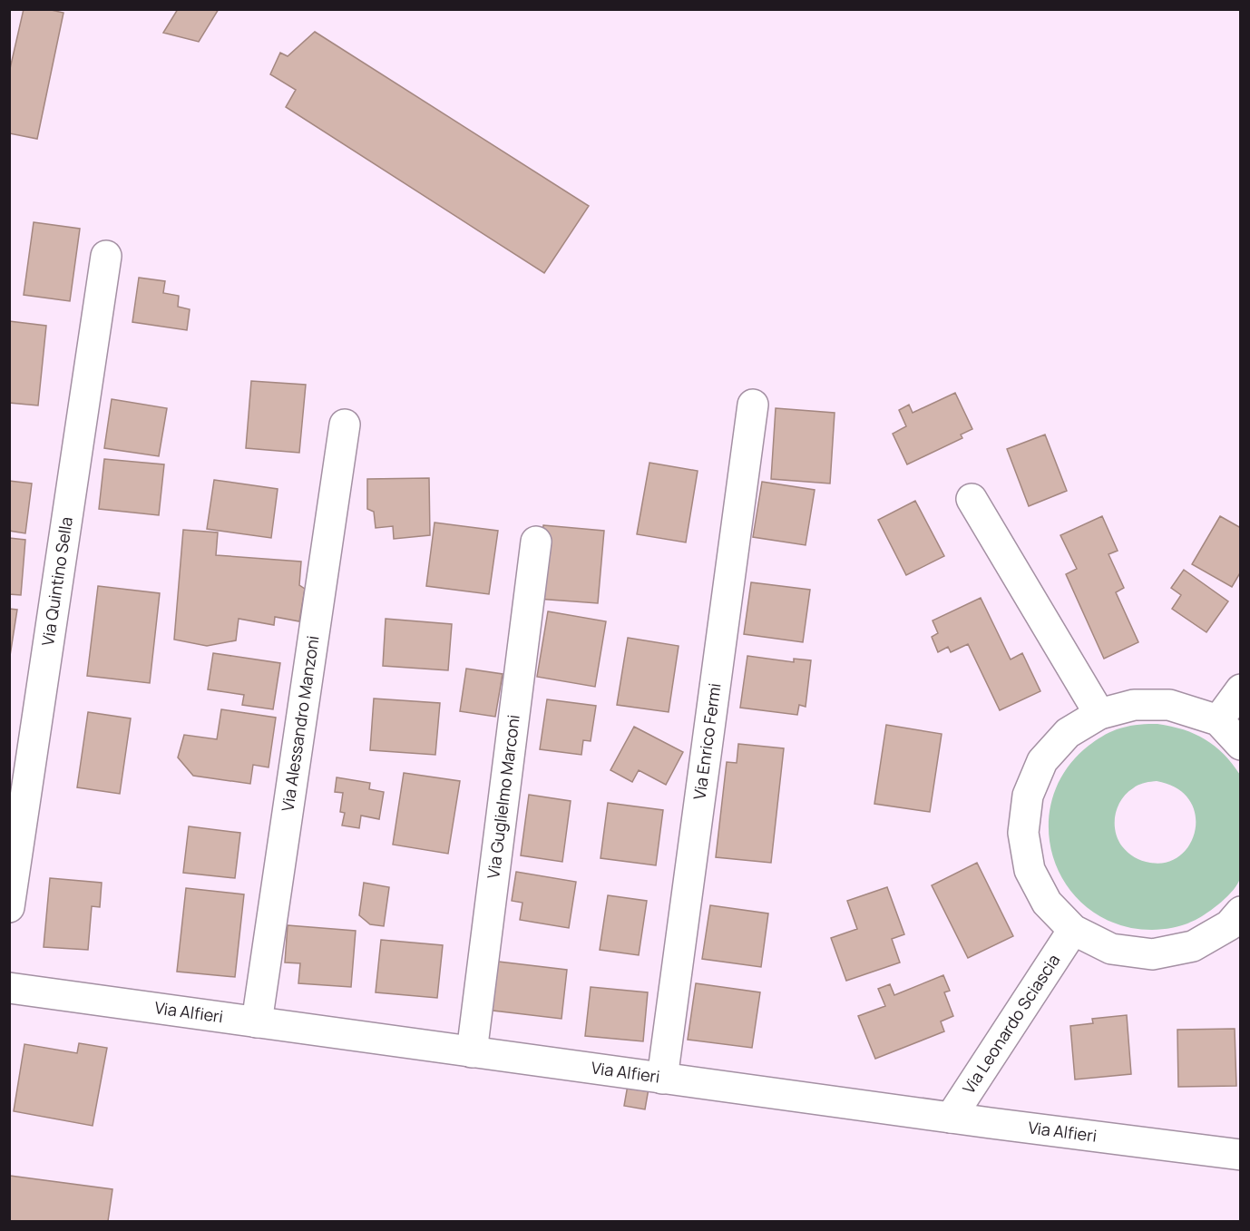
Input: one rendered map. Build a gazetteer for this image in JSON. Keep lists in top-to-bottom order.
{
  "streets": {
    "street": [
      "Via Quintino Sella",
      "Via Alessandro Manzoni",
      "Via Enrico Fermi",
      "Via Guglielmo Marconi",
      "Via Alfieri",
      "Via Leonardo Sciascia"
    ]
  },
  "crossings": [
    ["Via Alessandro Manzoni", "Via Alfieri"],
    ["Via Enrico Fermi", "Via Alfieri"],
    ["Via Guglielmo Marconi", "Via Alfieri"],
    ["Via Alfieri", "Via Leonardo Sciascia"]
  ]
}
